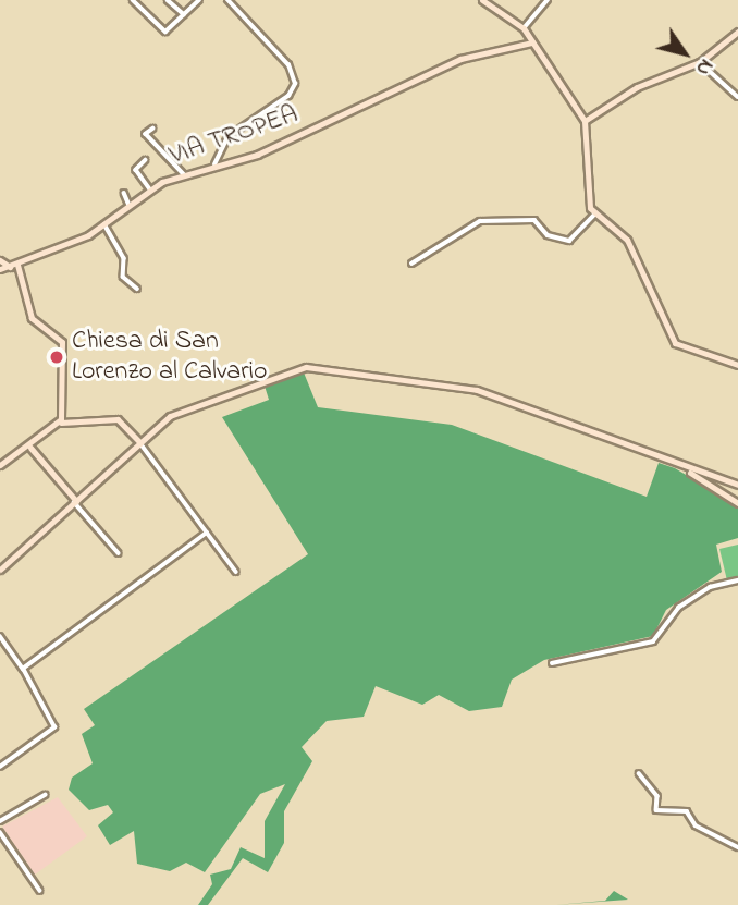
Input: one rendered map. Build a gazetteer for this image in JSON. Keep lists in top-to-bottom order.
{
  "streets": {
    "street": ["VIA TROPEA"]
  },
  "places": ["Chiesa di San Lorenzo al Calvario"],
  "north": "bottom right"
}
